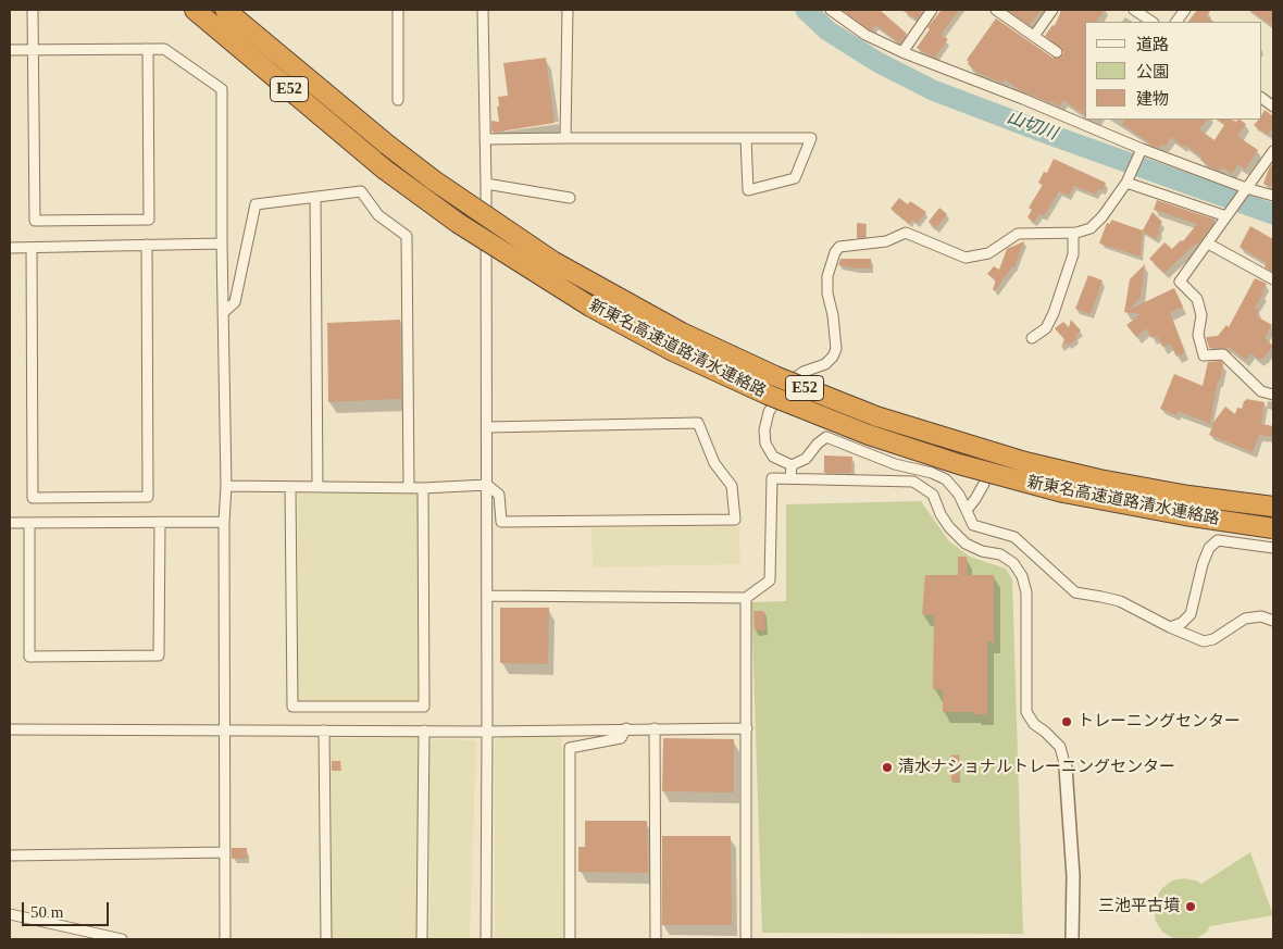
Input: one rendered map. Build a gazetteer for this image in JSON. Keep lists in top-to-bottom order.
{
  "streets": {
    "highway": ["E52", "新東名高速道路清水連絡路"]
  },
  "water": ["山切川"],
  "places": ["トレーニングセンター", "清水ナショナルトレーニングセンター", "三池平古墳"],
  "legend": ["道路", "公園", "建物"],
  "scale_bar": "50 m"
}
